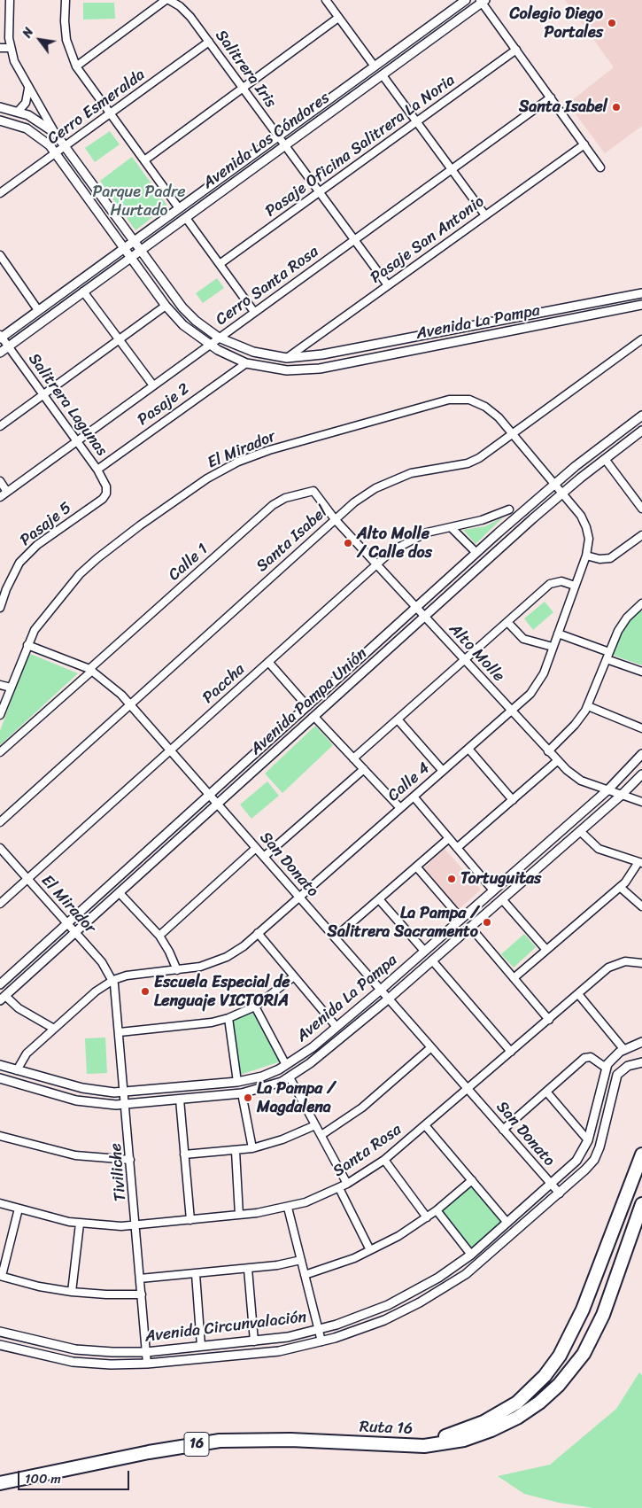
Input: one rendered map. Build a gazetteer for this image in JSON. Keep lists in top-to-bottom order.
{
  "streets": {
    "highway": ["Ruta 16", "16"],
    "street": [
      "Salitrera Iris",
      "Cerro Esmeralda",
      "Avenida Los Cóndores",
      "Pasaje Oficina Salitrera La Noria",
      "Pasaje San Antonio",
      "Cerro Santa Rosa",
      "Avenida La Pampa",
      "Salitrera Lagunas",
      "Pasaje 2",
      "El Mirador",
      "Pasaje 5",
      "Santa Isabel",
      "Calle 1",
      "Alto Molle",
      "Paccha",
      "Avenida Pampa Unión",
      "Calle 4",
      "San Donato",
      "Santa Rosa",
      "Tiviliche",
      "Avenida Circunvalación"
    ]
  },
  "crossings": [
    ["Salitrera Iris", "Cerro Esmeralda"],
    ["Salitrera Iris", "Avenida Los Cóndores"],
    ["Cerro Esmeralda", "Avenida La Pampa"],
    ["Avenida Los Cóndores", "Avenida La Pampa"],
    ["Avenida Los Cóndores", "Salitrera Lagunas"],
    ["Pasaje San Antonio", "Avenida La Pampa"],
    ["Cerro Santa Rosa", "Avenida La Pampa"],
    ["Cerro Santa Rosa", "Salitrera Lagunas"],
    ["Avenida La Pampa", "Pasaje 2"],
    ["Avenida La Pampa", "Alto Molle"],
    ["Avenida La Pampa", "Calle 4"],
    ["Avenida La Pampa", "San Donato"],
    ["Avenida La Pampa", "Tiviliche"],
    ["Salitrera Lagunas", "Pasaje 2"],
    ["Salitrera Lagunas", "Pasaje 5"],
    ["El Mirador", "Santa Isabel"],
    ["El Mirador", "Paccha"],
    ["El Mirador", "Avenida Pampa Unión"],
    ["El Mirador", "Calle 4"],
    ["El Mirador", "San Donato"],
    ["El Mirador", "Tiviliche"],
    ["Santa Isabel", "Alto Molle"],
    ["Santa Isabel", "San Donato"],
    ["Calle 1", "Alto Molle"],
    ["Calle 1", "San Donato"],
    ["Alto Molle", "Paccha"],
    ["Alto Molle", "Avenida Pampa Unión"],
    ["Alto Molle", "Calle 4"],
    ["Paccha", "San Donato"],
    ["Avenida Pampa Unión", "Calle 4"],
    ["Avenida Pampa Unión", "San Donato"],
    ["Calle 4", "San Donato"],
    ["Calle 4", "Tiviliche"],
    ["San Donato", "Santa Rosa"],
    ["San Donato", "Avenida Circunvalación"],
    ["Santa Rosa", "Tiviliche"],
    ["Tiviliche", "Avenida Circunvalación"]
  ],
  "parks": ["Parque Padre Hurtado"],
  "places": [
    "Colegio Diego Portales",
    "Santa Isabel",
    "Alto Molle / Calle dos",
    "Tortuguitas",
    "La Pampa / Salitrera Sacramento",
    "Escuela Especial de Lenguaje VICTORIA",
    "La Pampa / Magdalena"
  ],
  "scale_bar": "100 m",
  "north": "top left"
}
